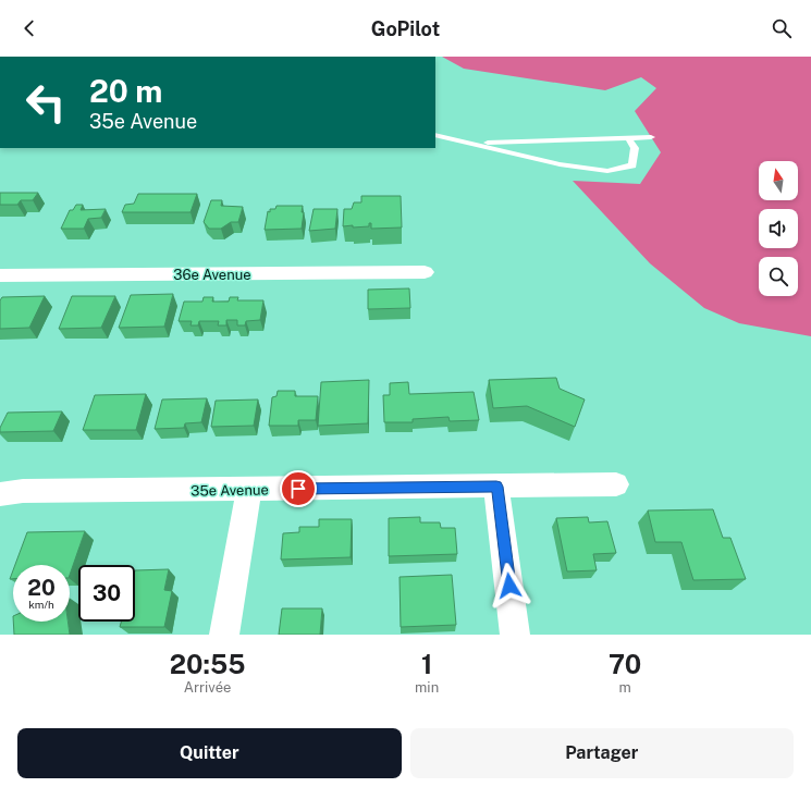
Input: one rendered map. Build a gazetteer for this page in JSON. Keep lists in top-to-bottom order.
{
  "streets": {
    "street": ["36e Avenue", "35e Avenue"]
  },
  "north": "top",
  "page": {
    "header": "GoPilot",
    "turn": ["20 m", "35e Avenue"],
    "speed": "20 km/h",
    "limit": "30",
    "eta": [
      "20:55",
      "Arrivée",
      "1",
      "min",
      "70",
      "m"
    ],
    "buttons": ["Quitter", "Partager"]
  }
}
